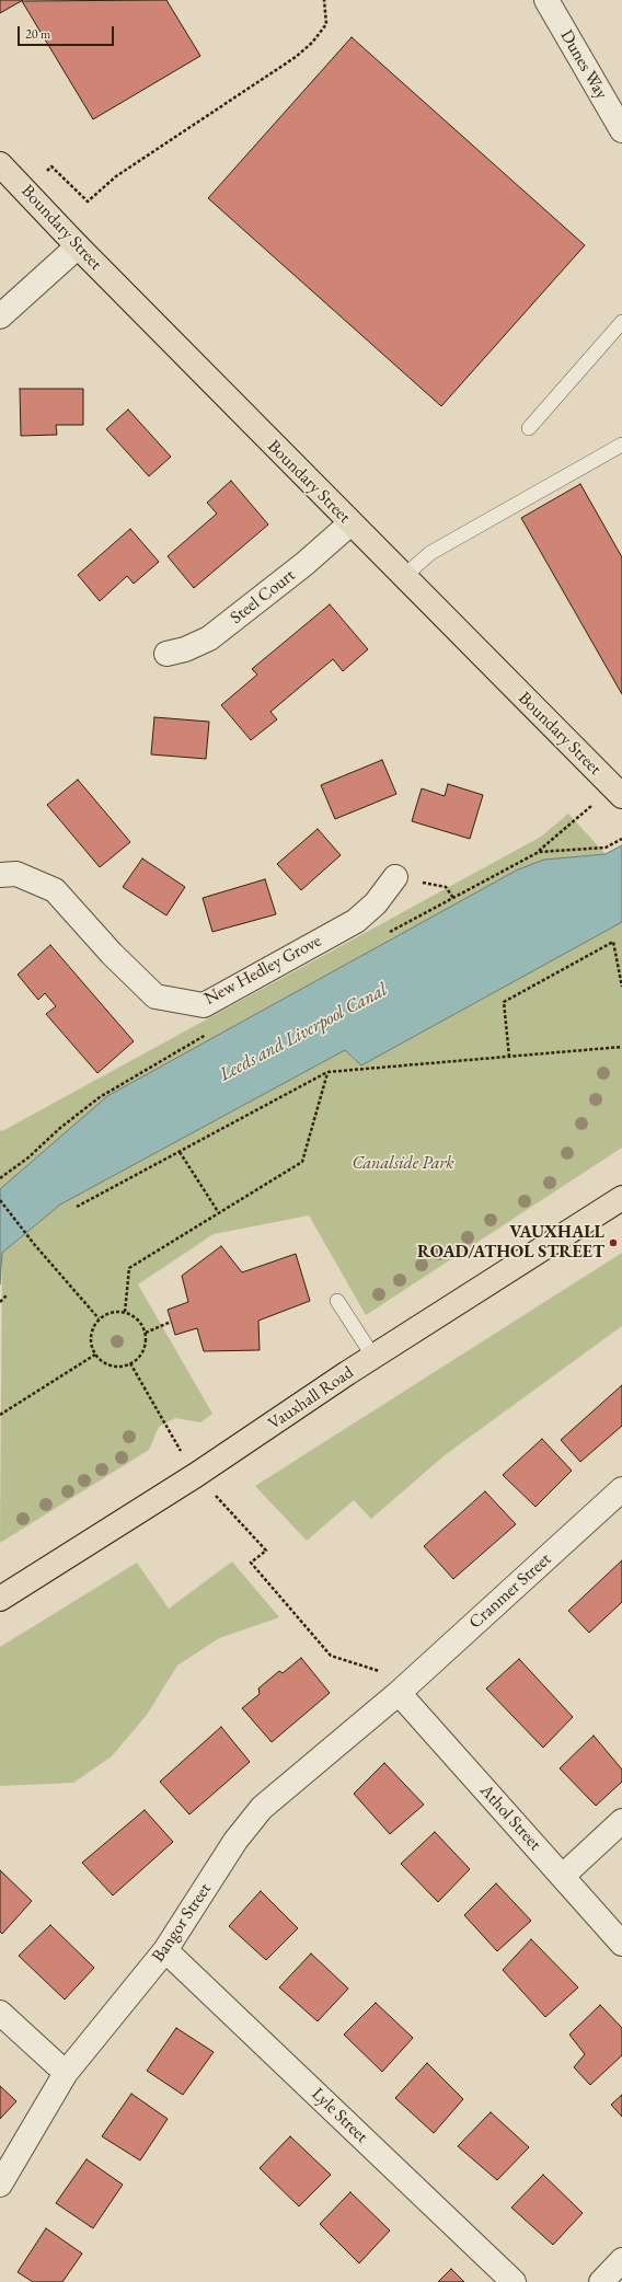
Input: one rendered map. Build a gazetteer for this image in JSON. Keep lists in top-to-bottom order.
{
  "streets": {
    "main road": ["Boundary Street", "Vauxhall Road"],
    "street": [
      "Dunes Way",
      "Steel Court",
      "New Hedley Grove",
      "Cranmer Street",
      "Athol Street",
      "Bangor Street",
      "Lyle Street"
    ]
  },
  "crossings": [
    ["Boundary Street", "Steel Court"],
    ["Cranmer Street", "Athol Street"],
    ["Cranmer Street", "Bangor Street"],
    ["Athol Street", "Bangor Street"],
    ["Bangor Street", "Lyle Street"]
  ],
  "water": ["Leeds and Liverpool Canal"],
  "parks": ["Canalside Park"],
  "places": ["VAUXHALL ROAD/ATHOL STREET"],
  "scale_bar": "20 m"
}
